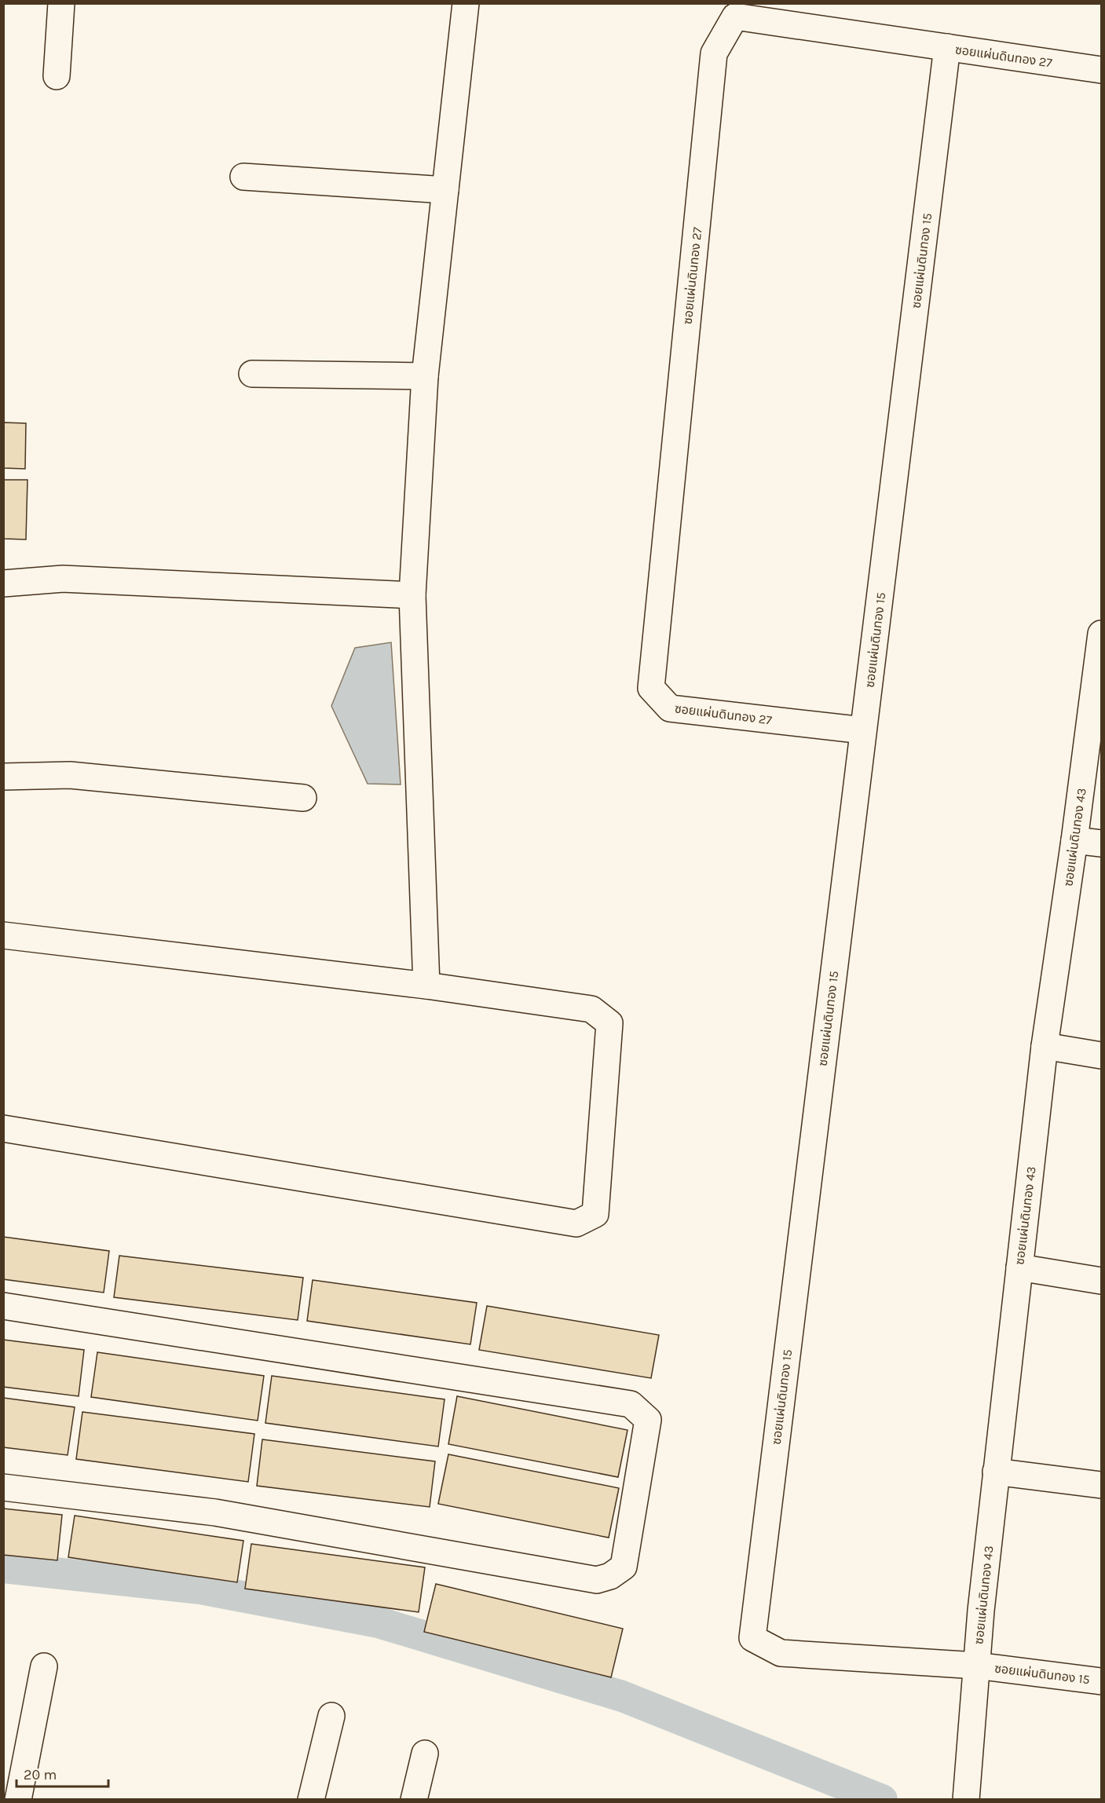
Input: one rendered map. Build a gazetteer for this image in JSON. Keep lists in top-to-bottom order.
{
  "streets": {
    "street": ["ซอยแผ่นดินทอง 27", "ซอยแผ่นดินทอง 15", "ซอยแผ่นดินทอง 43"]
  },
  "crossings": [
    ["ซอยแผ่นดินทอง 27", "ซอยแผ่นดินทอง 15"],
    ["ซอยแผ่นดินทอง 15", "ซอยแผ่นดินทอง 43"]
  ],
  "scale_bar": "20 m"
}
